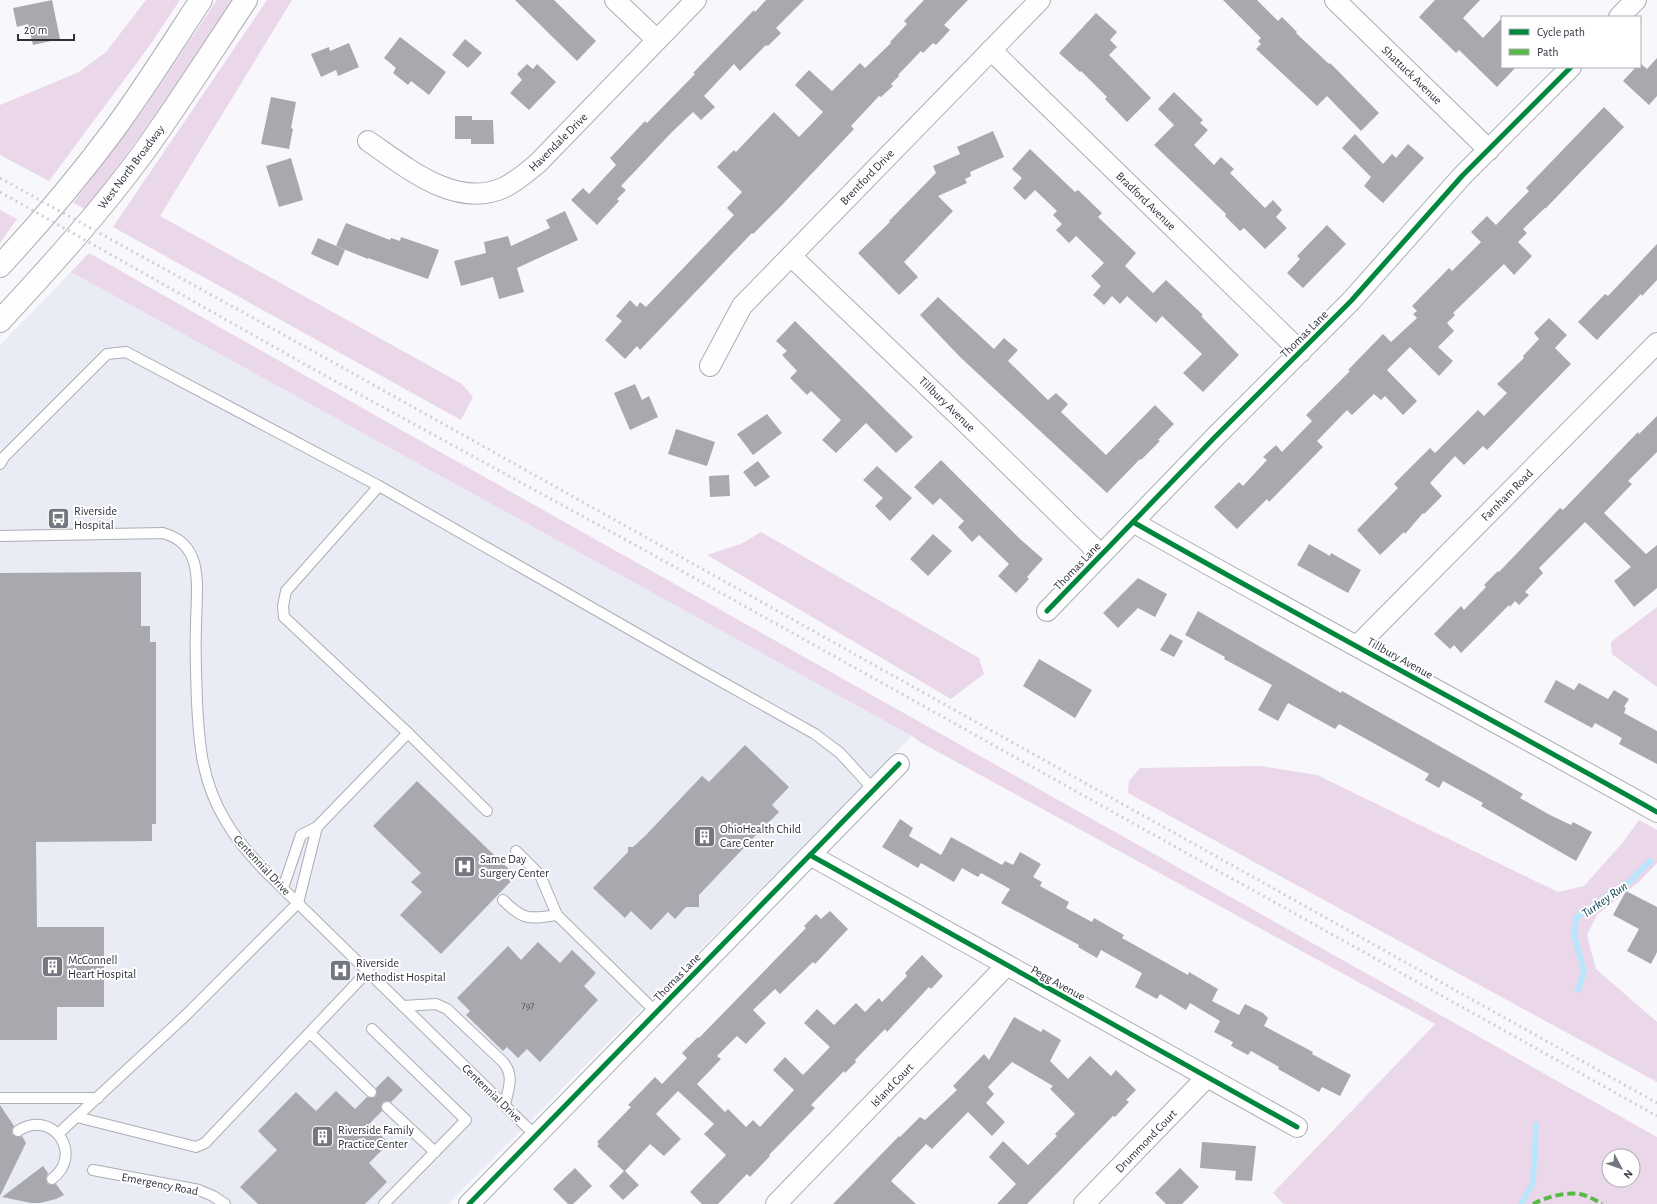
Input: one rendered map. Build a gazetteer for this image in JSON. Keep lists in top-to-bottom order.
{
  "streets": {
    "main road": ["West North Broadway"],
    "street": [
      "Shattuck Avenue",
      "Havendale Drive",
      "Brentford Drive",
      "Bradford Avenue",
      "Thomas Lane",
      "Tillbury Avenue",
      "Farnham Road",
      "Pegg Avenue",
      "Island Court",
      "Drummond Court"
    ],
    "lane": ["Centennial Drive", "Emergency Road"]
  },
  "crossings": [
    ["Shattuck Avenue", "Thomas Lane"],
    ["Brentford Drive", "Bradford Avenue"],
    ["Brentford Drive", "Tillbury Avenue"],
    ["Bradford Avenue", "Thomas Lane"],
    ["Thomas Lane", "Tillbury Avenue"],
    ["Thomas Lane", "Centennial Drive"],
    ["Thomas Lane", "Pegg Avenue"],
    ["Tillbury Avenue", "Farnham Road"],
    ["Pegg Avenue", "Island Court"],
    ["Pegg Avenue", "Drummond Court"]
  ],
  "water": ["Turkey Run"],
  "places": {
    "bus stop": ["Riverside Hospital"],
    "building": ["OhioHealth Child Care Center", "McConnell Heart Hospital", "Riverside Family Practice Center"],
    "hospital": ["Same Day Surgery Center", "Riverside Methodist Hospital"]
  },
  "house_numbers": ["797"],
  "legend": ["Cycle path", "Path"],
  "scale_bar": "20 m",
  "north": "bottom right"
}
